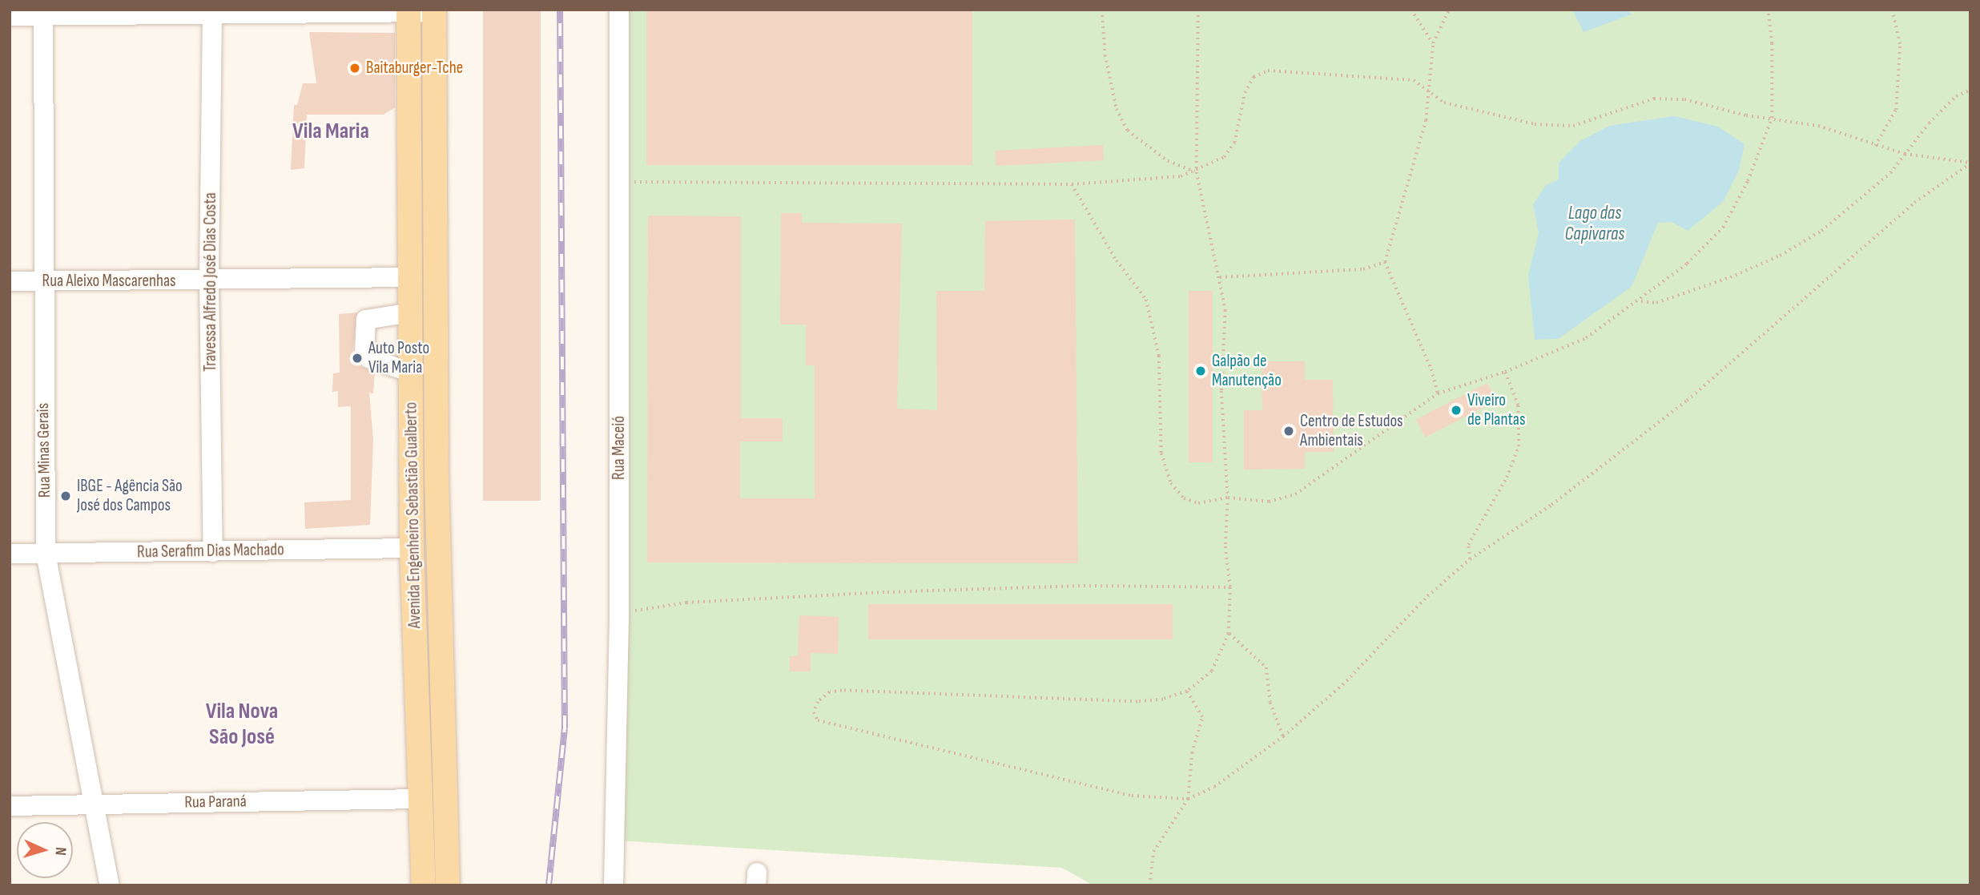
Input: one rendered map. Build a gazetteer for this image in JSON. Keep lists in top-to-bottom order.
{
  "streets": {
    "main road": ["Avenida Engenheiro Sebastião Gualberto"],
    "street": [
      "Rua Aleixo Mascarenhas",
      "Travessa Alfredo José Dias Costa",
      "Rua Maceió",
      "Rua Minas Gerais",
      "Rua Serafim Dias Machado",
      "Rua Paraná"
    ]
  },
  "crossings": [
    ["Rua Aleixo Mascarenhas", "Travessa Alfredo José Dias Costa"],
    ["Rua Aleixo Mascarenhas", "Rua Minas Gerais"],
    ["Rua Aleixo Mascarenhas", "Avenida Engenheiro Sebastião Gualberto"],
    ["Travessa Alfredo José Dias Costa", "Rua Serafim Dias Machado"],
    ["Rua Minas Gerais", "Rua Serafim Dias Machado"],
    ["Rua Minas Gerais", "Rua Paraná"],
    ["Avenida Engenheiro Sebastião Gualberto", "Rua Serafim Dias Machado"],
    ["Avenida Engenheiro Sebastião Gualberto", "Rua Paraná"]
  ],
  "districts": ["Vila Maria", "Vila Nova São José"],
  "water": ["Lago das Capivaras"],
  "places": [
    "Baitaburger-Tche",
    "Auto Posto Vila Maria",
    "Galpão de Manutenção",
    "Viveiro de Plantas",
    "Centro de Estudos Ambientais",
    "IBGE - Agência São José dos Campos"
  ],
  "north": "right"
}
